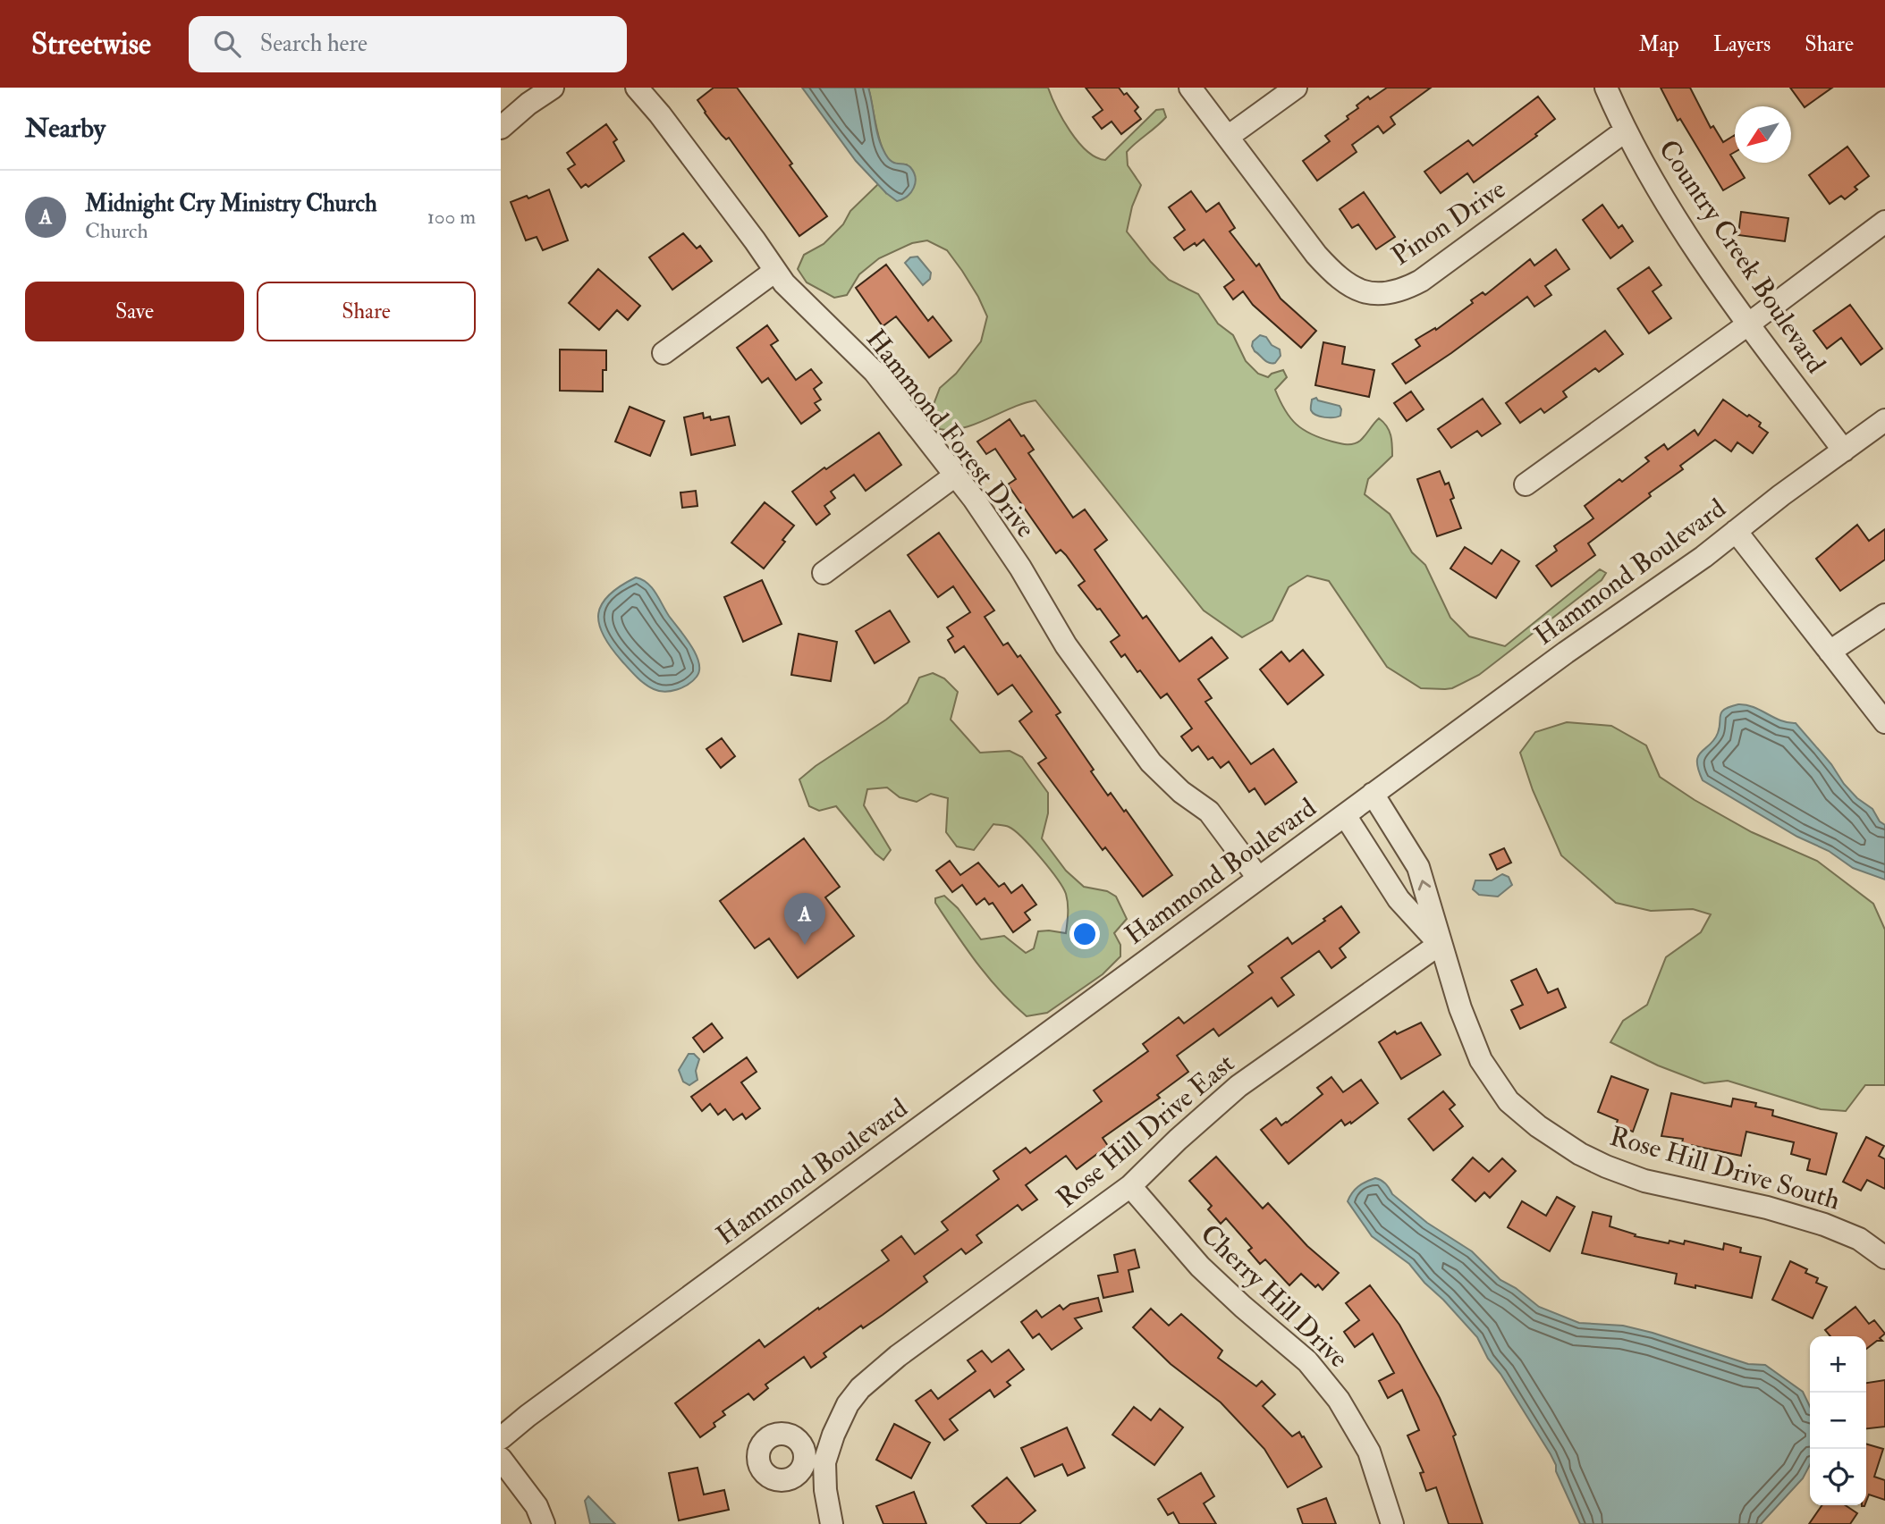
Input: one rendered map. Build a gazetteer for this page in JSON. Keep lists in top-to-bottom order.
{
  "streets": {
    "street": [
      "Pinon Drive",
      "Country Creek Boulevard",
      "Hammond Forest Drive",
      "Hammond Boulevard",
      "Rose Hill Drive East",
      "Rose Hill Drive South",
      "Cherry Hill Drive"
    ]
  },
  "crossings": [
    ["Pinon Drive", "Country Creek Boulevard"],
    ["Country Creek Boulevard", "Hammond Boulevard"],
    ["Hammond Forest Drive", "Hammond Boulevard"],
    ["Hammond Boulevard", "Rose Hill Drive South"],
    ["Rose Hill Drive East", "Rose Hill Drive South"],
    ["Rose Hill Drive East", "Cherry Hill Drive"]
  ],
  "north": "bottom left",
  "page": {
    "header": "Streetwise",
    "search": "Search here",
    "nav": ["Map", "Layers", "Share"],
    "heading": "Nearby",
    "list": [
      {
        "mark": "A",
        "name": "Midnight Cry Ministry Church",
        "note": "Church",
        "value": "100 m"
      }
    ],
    "buttons": ["Save", "Share"],
    "pins": "A",
    "map_buttons": ["+", "−"]
  }
}
